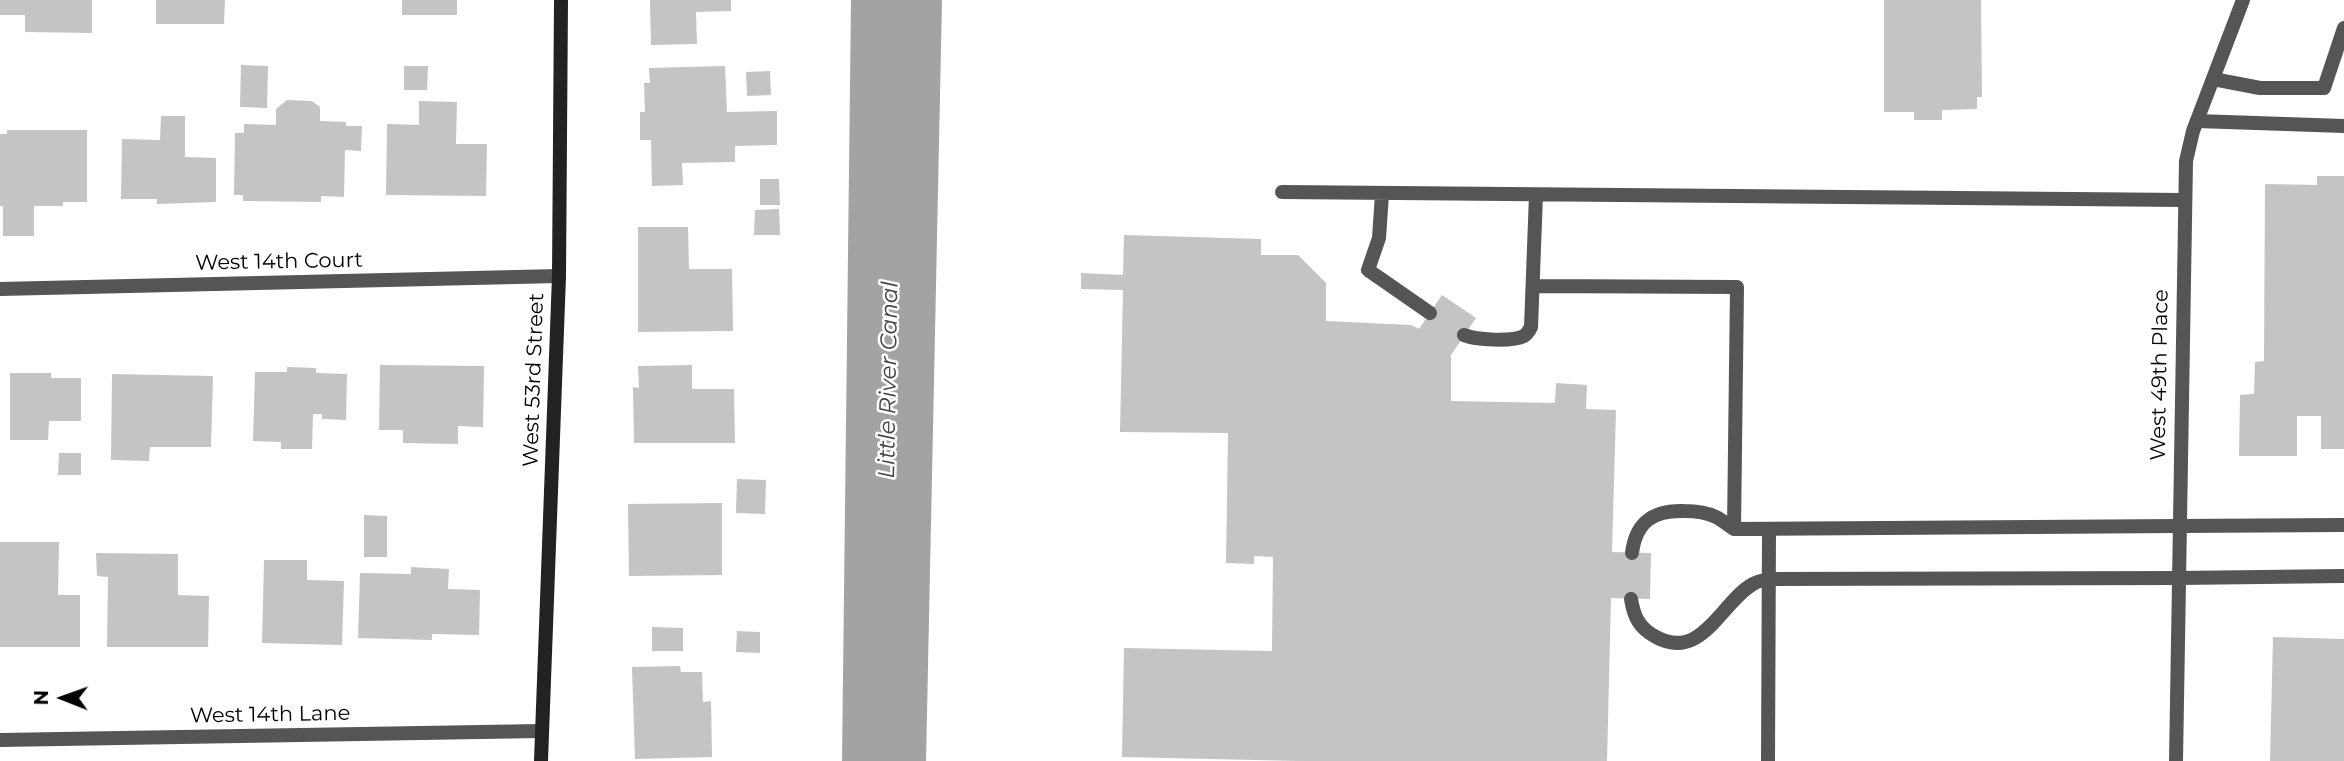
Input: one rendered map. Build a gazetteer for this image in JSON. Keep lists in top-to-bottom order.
{
  "streets": {
    "street": [
      "West 14th Court",
      "West 49th Place",
      "West 53rd Street",
      "West 14th Lane"
    ]
  },
  "crossings": [
    ["West 14th Court", "West 53rd Street"],
    ["West 53rd Street", "West 14th Lane"]
  ],
  "water": ["Little River Canal"],
  "north": "left"
}
